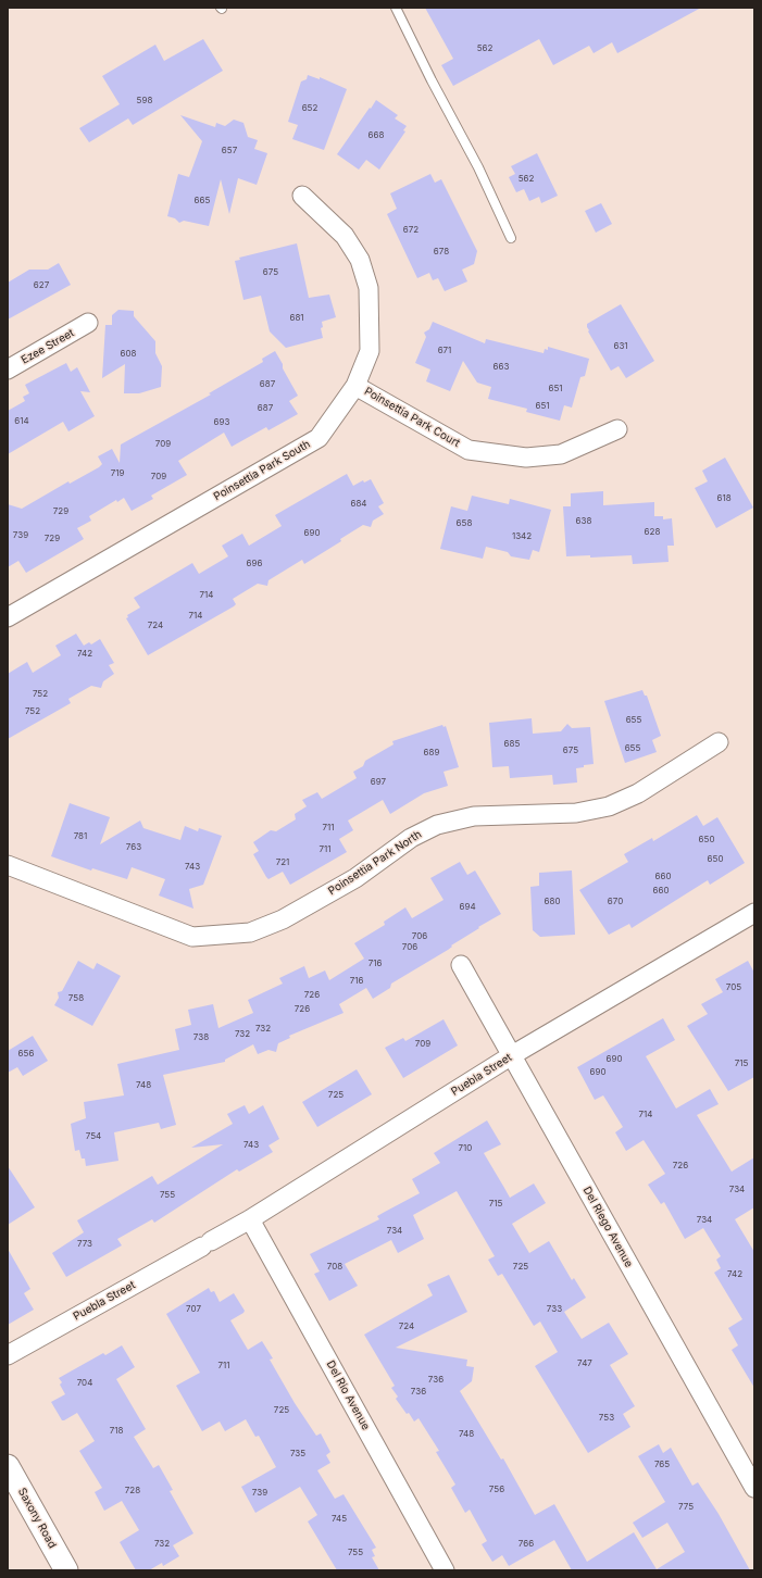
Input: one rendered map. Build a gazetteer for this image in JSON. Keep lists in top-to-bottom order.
{
  "streets": {
    "street": [
      "Ezee Street",
      "Poinsettia Park Court",
      "Poinsettia Park South",
      "Poinsettia Park North",
      "Puebla Street",
      "Del Riego Avenue",
      "Del Rio Avenue",
      "Saxony Road"
    ]
  },
  "crossings": [
    ["Poinsettia Park Court", "Poinsettia Park South"],
    ["Puebla Street", "Del Riego Avenue"],
    ["Puebla Street", "Del Rio Avenue"]
  ],
  "house_numbers": [
    "562",
    "598",
    "652",
    "668",
    "657",
    "562",
    "665",
    "672",
    "678",
    "675",
    "627",
    "681",
    "631",
    "671",
    "608",
    "663",
    "687",
    "651",
    "651",
    "687",
    "614",
    "693",
    "709",
    "719",
    "709",
    "618",
    "684",
    "729",
    "638",
    "658",
    "628",
    "690",
    "739",
    "1342",
    "729",
    "696",
    "714",
    "714",
    "724",
    "742",
    "752",
    "752",
    "655",
    "685",
    "655",
    "675",
    "689",
    "697",
    "711",
    "781",
    "650",
    "763",
    "711",
    "650",
    "721",
    "743",
    "660",
    "660",
    "680",
    "670",
    "694",
    "706",
    "706",
    "716",
    "716",
    "705",
    "726",
    "758",
    "726",
    "732",
    "732",
    "738",
    "709",
    "656",
    "690",
    "715",
    "690",
    "748",
    "725",
    "714",
    "754",
    "743",
    "710",
    "726",
    "734",
    "755",
    "715",
    "734",
    "734",
    "773",
    "708",
    "725",
    "742",
    "707",
    "733",
    "724",
    "747",
    "711",
    "736",
    "704",
    "736",
    "725",
    "753",
    "718",
    "748",
    "735",
    "765",
    "756",
    "728",
    "739",
    "775",
    "745",
    "732",
    "766",
    "755"
  ]
}
